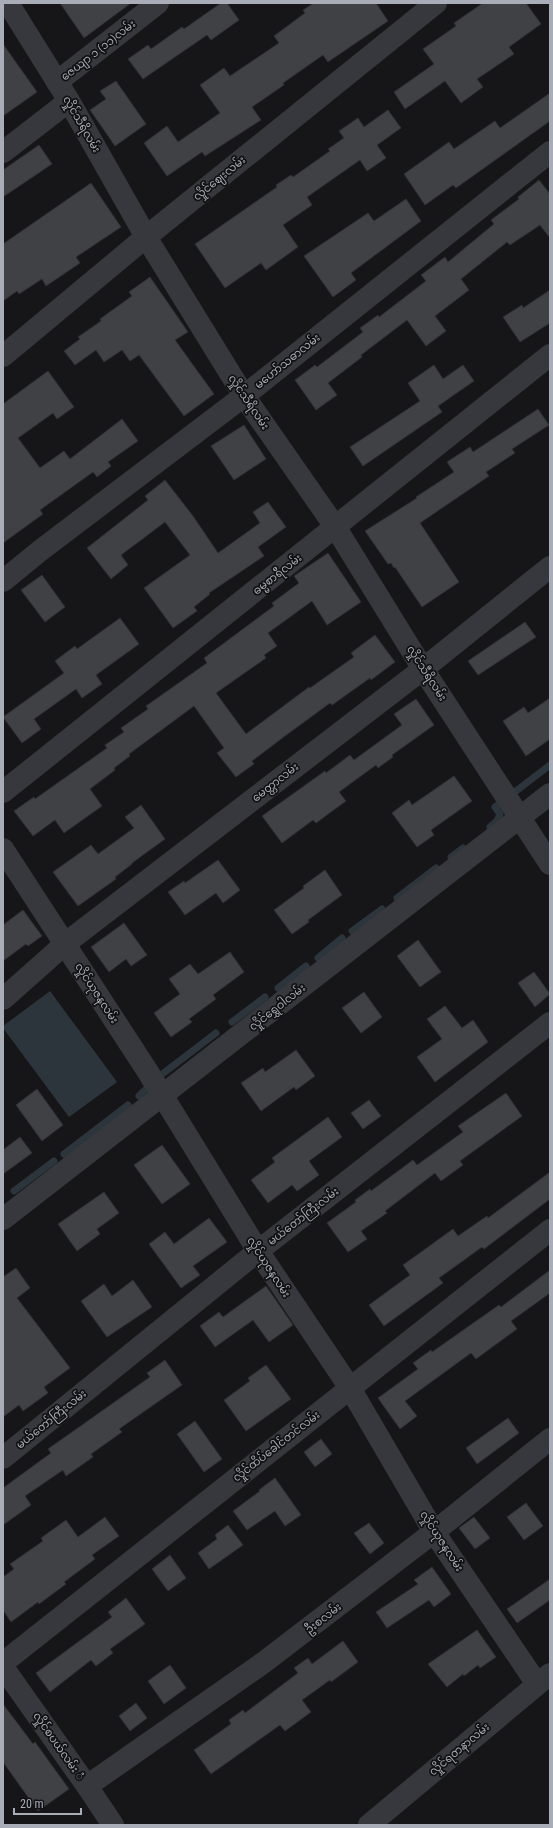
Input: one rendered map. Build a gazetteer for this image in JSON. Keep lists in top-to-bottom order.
{
  "streets": {
    "street": [
      "ဇေယျာ ၁ (၁၁)လမ်း",
      "လှိုင်သီရိလမ်း",
      "လှိုင်ဈေးလမ်း",
      "မဟော်သဓာလမ်း",
      "ဓမ္မစာရီလမ်း",
      "မေတ္တာလမ်း",
      "လှိုင်ယုဇနလမ်း",
      "လှိုင်ရွှေဝါလမ်း",
      "မယ်တော်ကြီးလမ်း",
      "လှိုင်ထိပ်ခေါင်တင်လမ်း",
      "ဦးစလမ်း",
      "လှိုင်စပယ်လမ်း ံ",
      "လှိုင်ရတနာလမ်း"
    ]
  },
  "crossings": [
    ["ဇေယျာ ၁ (၁၁)လမ်း", "လှိုင်သီရိလမ်း"],
    ["လှိုင်သီရိလမ်း", "လှိုင်ဈေးလမ်း"],
    ["လှိုင်သီရိလမ်း", "မဟော်သဓာလမ်း"],
    ["လှိုင်သီရိလမ်း", "ဓမ္မစာရီလမ်း"],
    ["လှိုင်သီရိလမ်း", "မေတ္တာလမ်း"],
    ["လှိုင်သီရိလမ်း", "လှိုင်ရွှေဝါလမ်း"],
    ["မေတ္တာလမ်း", "လှိုင်ယုဇနလမ်း"],
    ["လှိုင်ယုဇနလမ်း", "လှိုင်ရွှေဝါလမ်း"],
    ["လှိုင်ယုဇနလမ်း", "မယ်တော်ကြီးလမ်း"],
    ["လှိုင်ယုဇနလမ်း", "လှိုင်ထိပ်ခေါင်တင်လမ်း"],
    ["လှိုင်ယုဇနလမ်း", "ဦးစလမ်း"],
    ["လှိုင်ယုဇနလမ်း", "လှိုင်ရတနာလမ်း"],
    ["ဦးစလမ်း", "လှိုင်စပယ်လမ်း ံ"]
  ],
  "scale_bar": "20 m"
}
